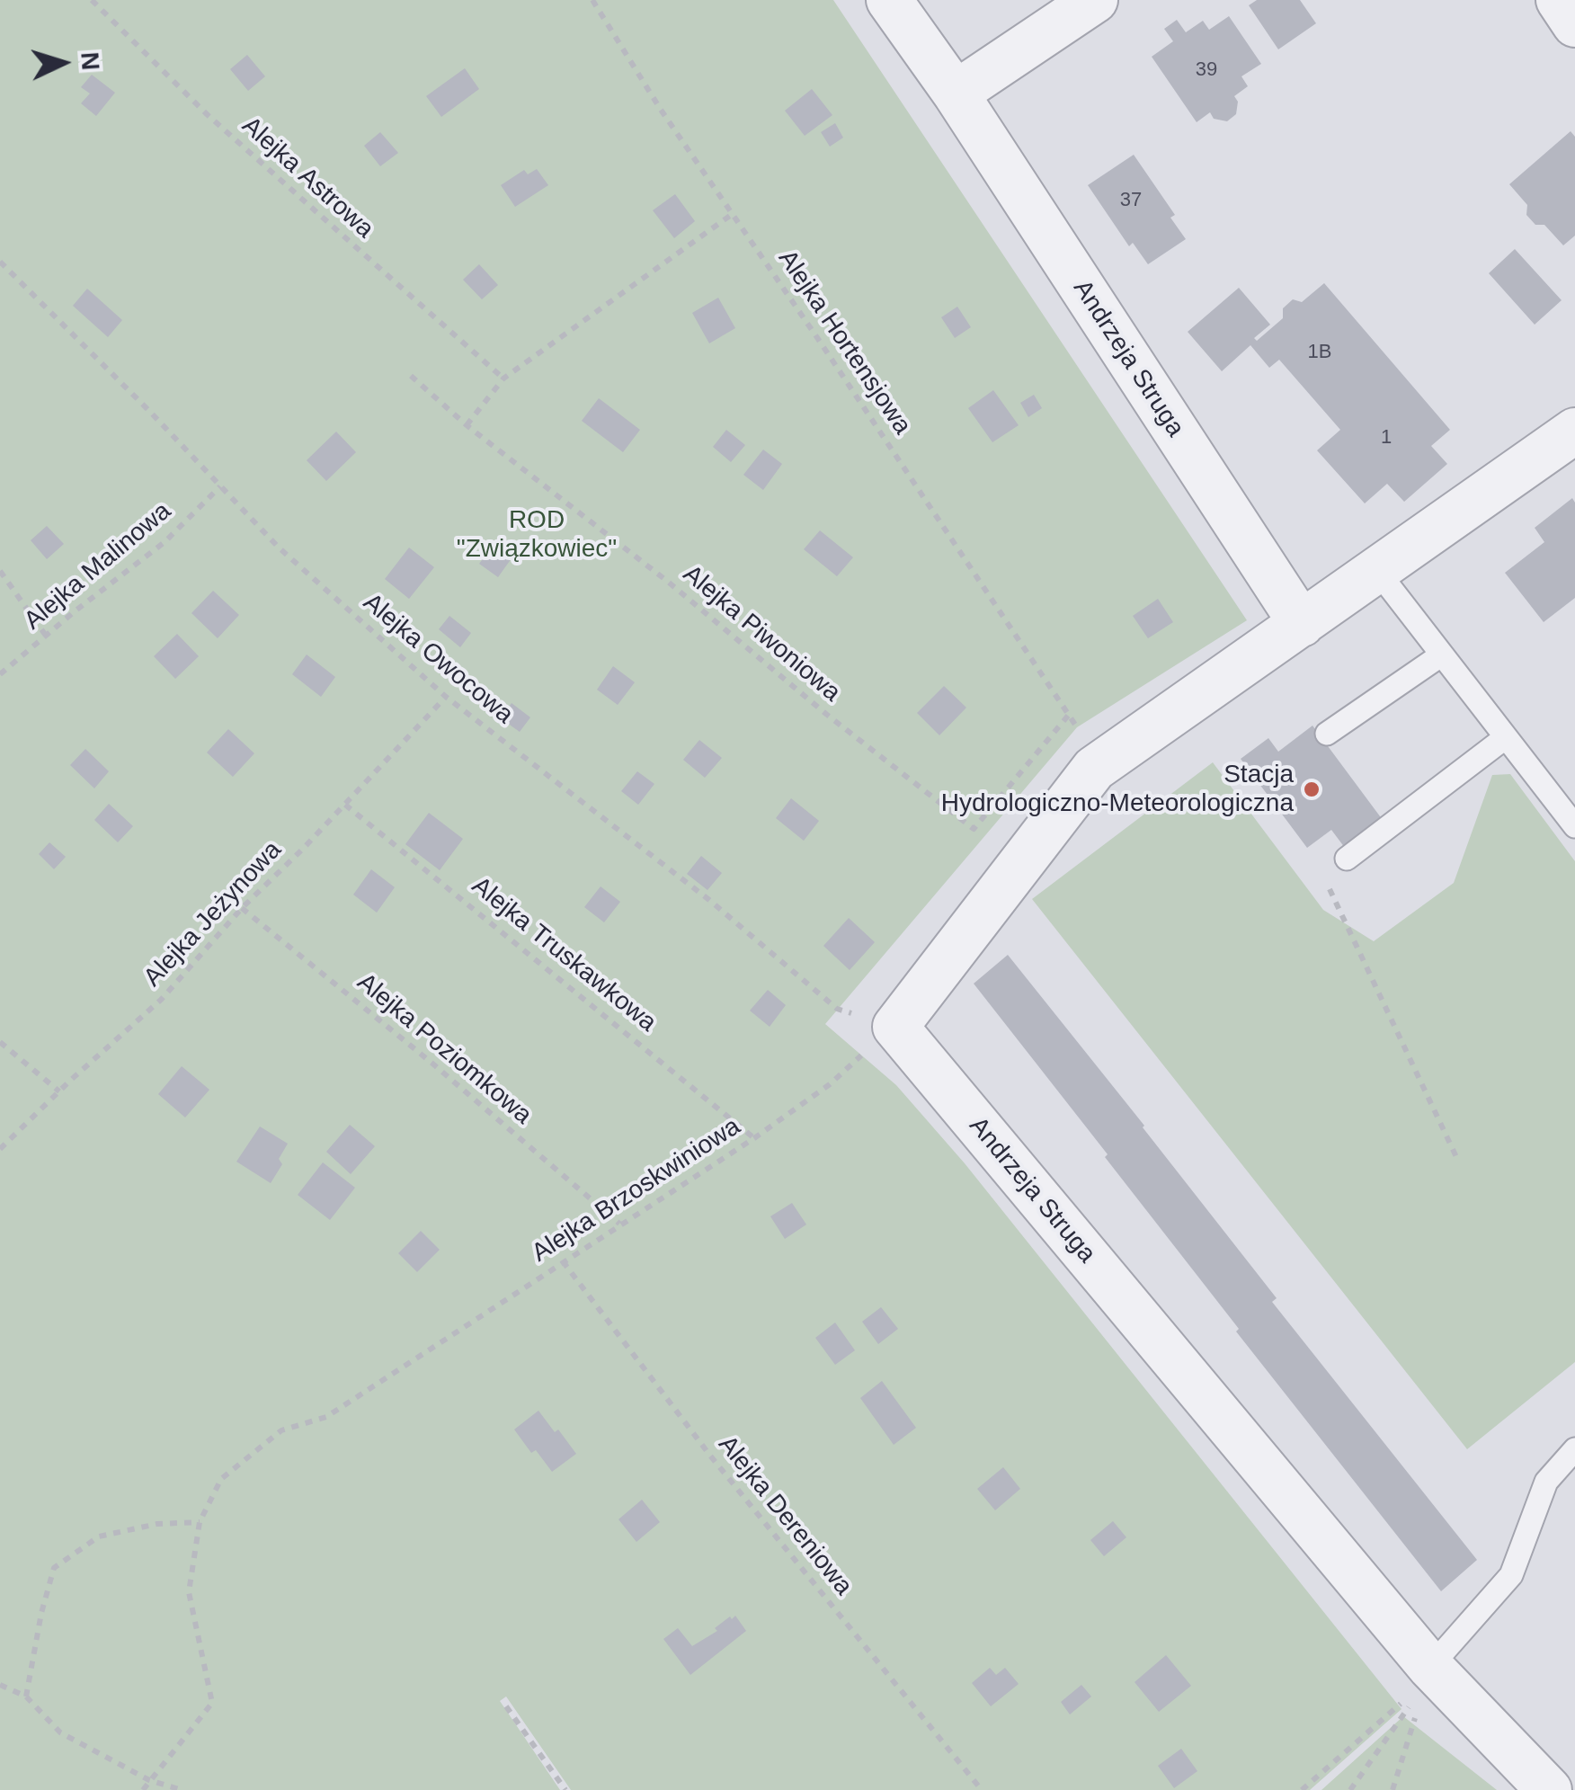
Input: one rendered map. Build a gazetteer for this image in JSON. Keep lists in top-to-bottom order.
{
  "streets": {
    "street": ["Andrzeja Struga"],
    "path": [
      "Alejka Astrowa",
      "Alejka Hortensjowa",
      "Alejka Malinowa",
      "Alejka Piwoniowa",
      "Alejka Owocowa",
      "Alejka Jeżynowa",
      "Alejka Truskawkowa",
      "Alejka Poziomkowa",
      "Alejka Brzoskwiniowa",
      "Alejka Dereniowa"
    ]
  },
  "crossings": [
    ["Andrzeja Struga", "Alejka Owocowa"],
    ["Andrzeja Struga", "Alejka Brzoskwiniowa"],
    ["Alejka Malinowa", "Alejka Owocowa"],
    ["Alejka Owocowa", "Alejka Jeżynowa"],
    ["Alejka Owocowa", "Alejka Brzoskwiniowa"],
    ["Alejka Jeżynowa", "Alejka Truskawkowa"],
    ["Alejka Jeżynowa", "Alejka Poziomkowa"],
    ["Alejka Truskawkowa", "Alejka Brzoskwiniowa"],
    ["Alejka Poziomkowa", "Alejka Brzoskwiniowa"],
    ["Alejka Brzoskwiniowa", "Alejka Dereniowa"]
  ],
  "parks": ["ROD \"Związkowiec\""],
  "places": ["Stacja Hydrologiczno-Meteorologiczna"],
  "house_numbers": [
    "39",
    "37",
    "1B",
    "1"
  ],
  "north": "right"
}
